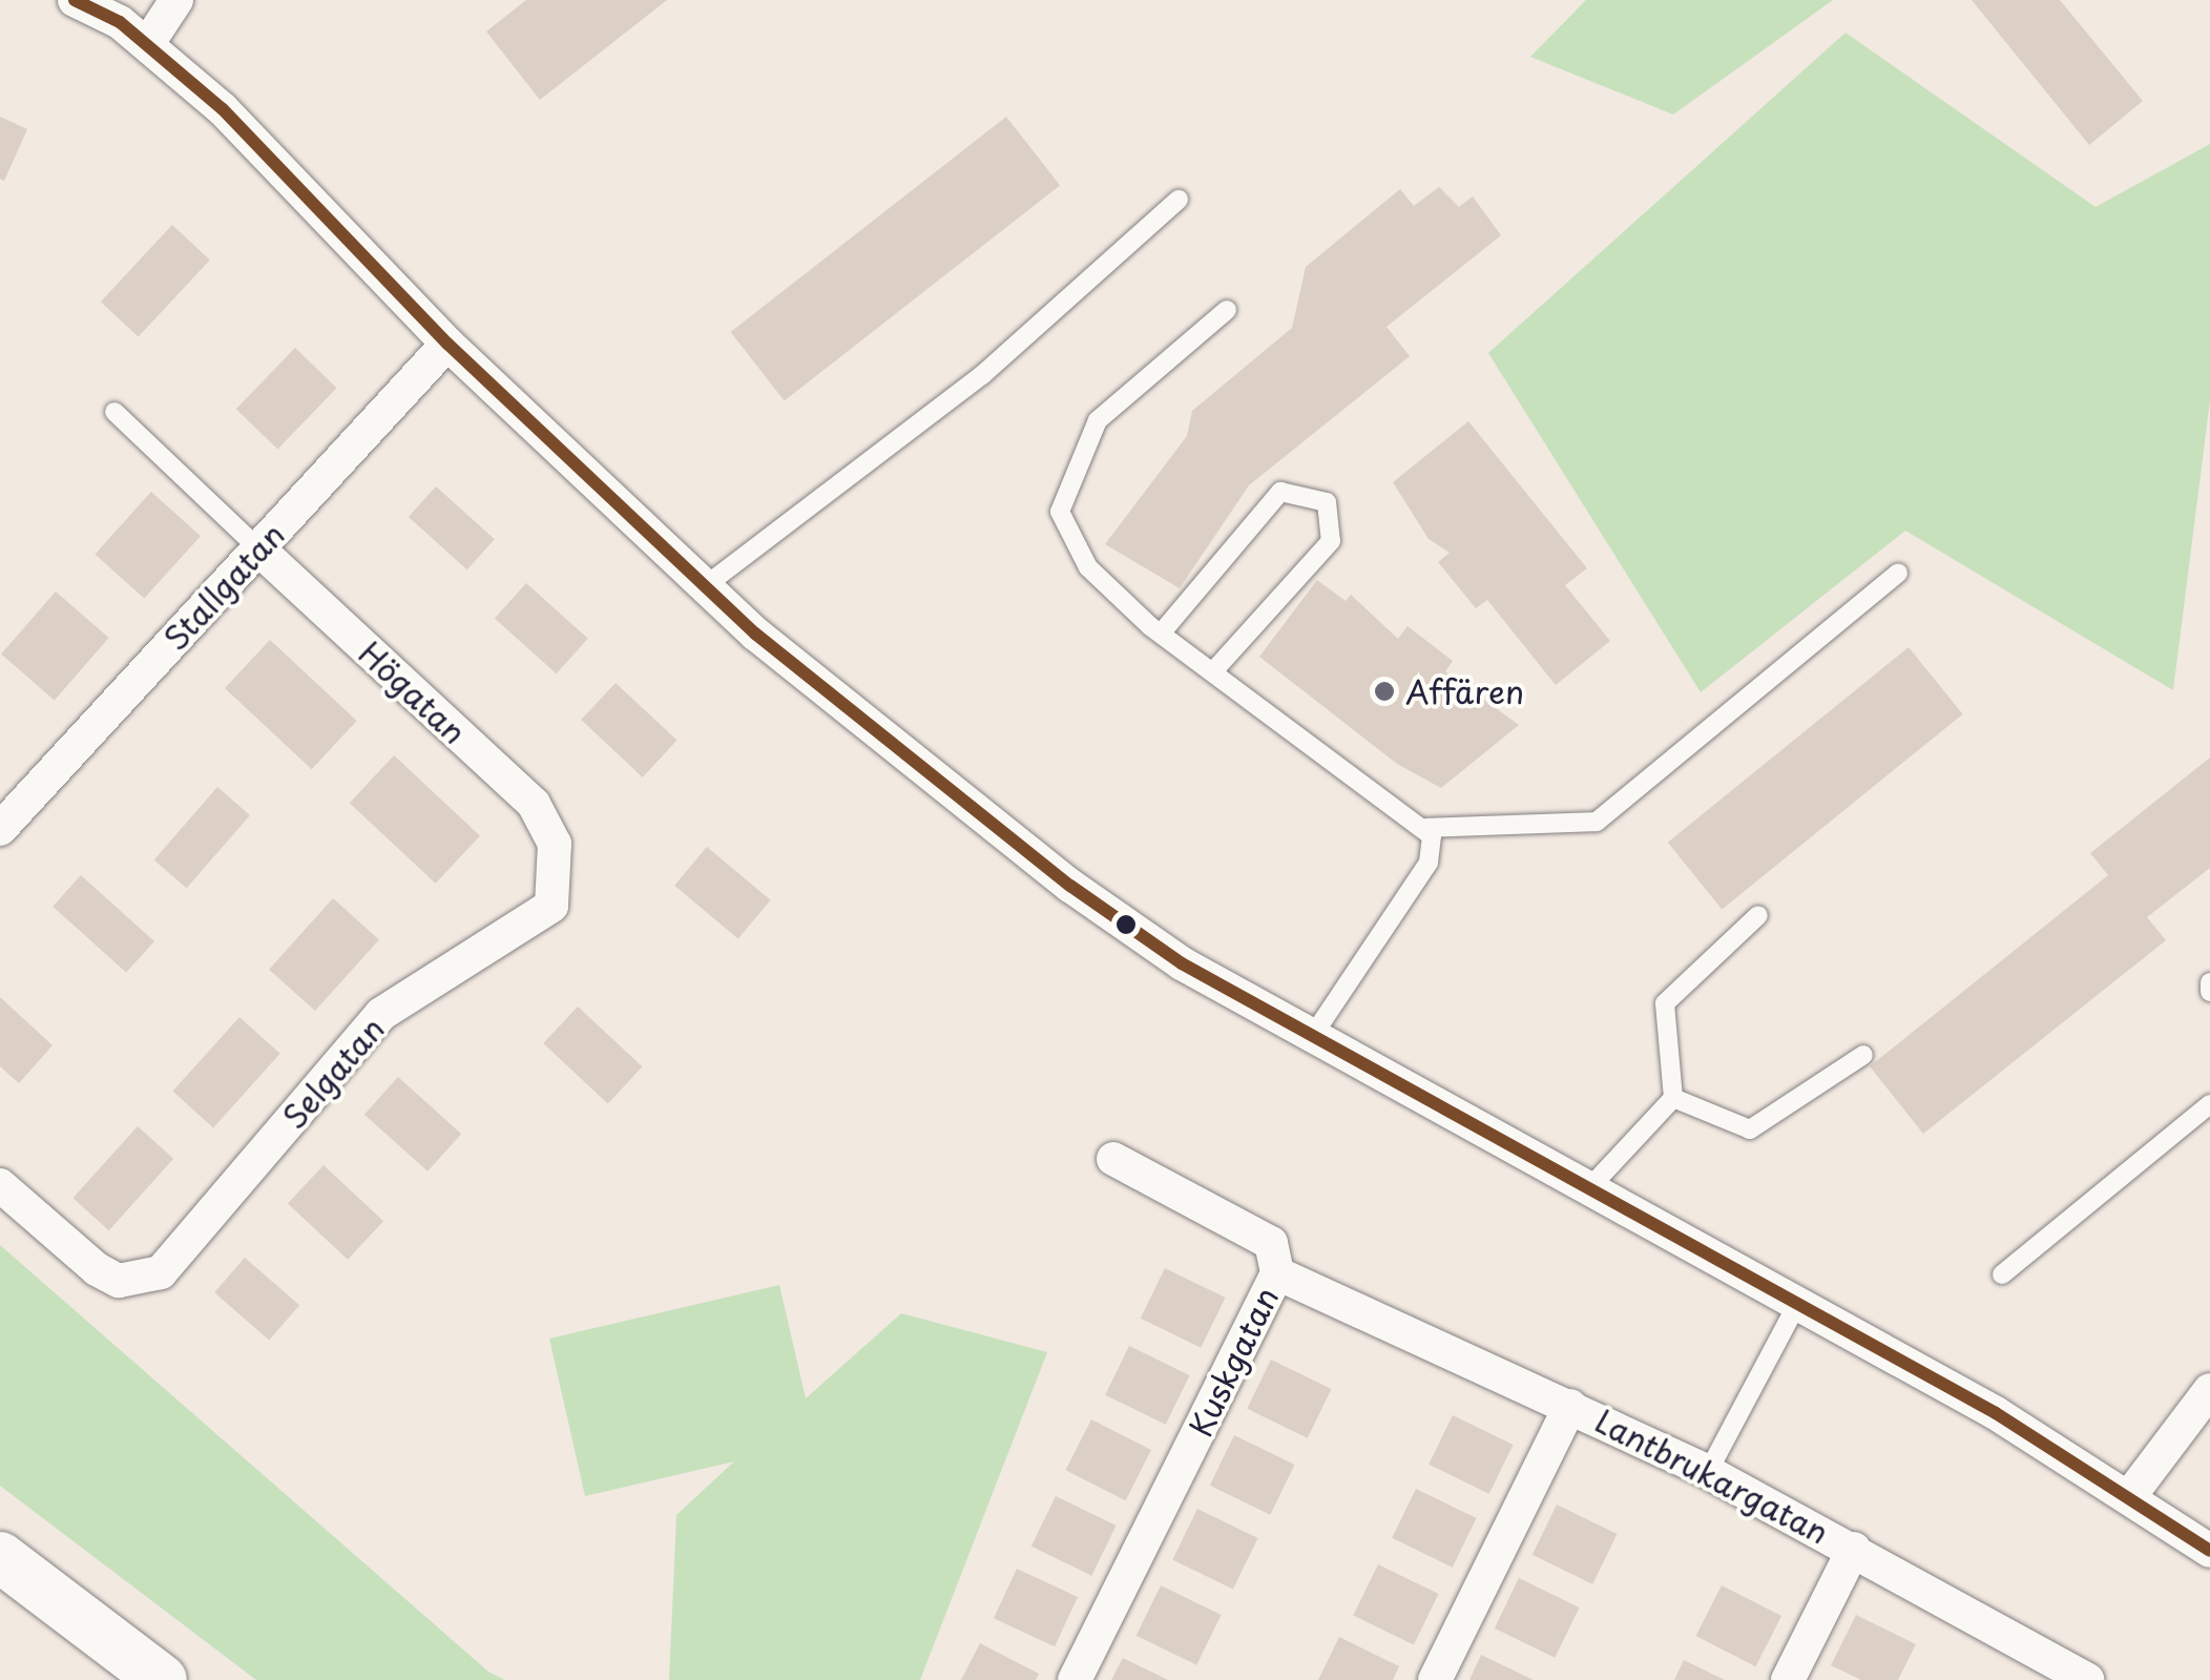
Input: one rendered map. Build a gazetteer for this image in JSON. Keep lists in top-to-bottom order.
{
  "streets": {
    "street": [
      "Stallgatan",
      "Högatan",
      "Selgatan",
      "Kuskgatan",
      "Lantbrukargatan"
    ]
  },
  "crossings": [
    ["Stallgatan", "Högatan"],
    ["Högatan", "Selgatan"],
    ["Kuskgatan", "Lantbrukargatan"]
  ],
  "places": ["Affären"]
}
